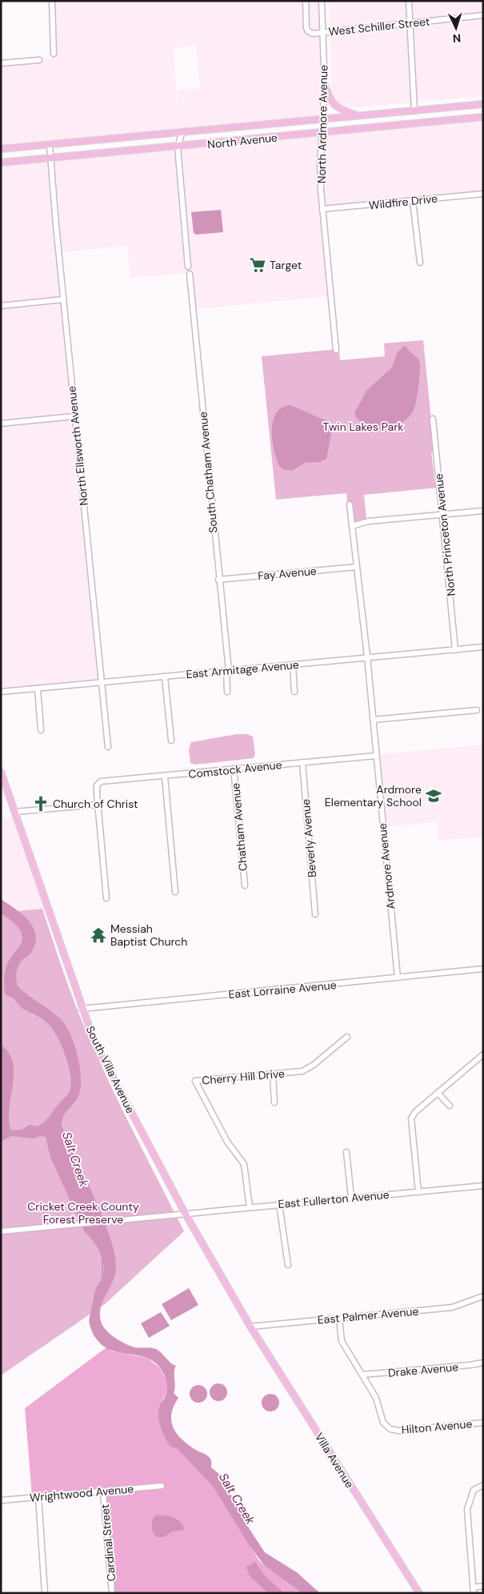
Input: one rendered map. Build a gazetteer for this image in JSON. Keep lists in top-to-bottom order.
{
  "streets": {
    "main road": ["North Avenue", "South Villa Avenue", "Villa Avenue"],
    "street": [
      "West Schiller Street",
      "North Ardmore Avenue",
      "Wildfire Drive",
      "North Ellsworth Avenue",
      "South Chatham Avenue",
      "North Princeton Avenue",
      "Fay Avenue",
      "East Armitage Avenue",
      "Comstock Avenue",
      "Chatham Avenue",
      "Beverly Avenue",
      "Ardmore Avenue",
      "East Lorraine Avenue",
      "Cherry Hill Drive",
      "East Fullerton Avenue",
      "East Palmer Avenue",
      "Drake Avenue",
      "Hilton Avenue",
      "Wrightwood Avenue",
      "Cardinal Street"
    ]
  },
  "crossings": [
    ["West Schiller Street", "North Ardmore Avenue"],
    ["North Ardmore Avenue", "North Avenue"],
    ["North Ardmore Avenue", "Wildfire Drive"],
    ["North Avenue", "North Ellsworth Avenue"],
    ["North Ellsworth Avenue", "East Armitage Avenue"],
    ["South Chatham Avenue", "Fay Avenue"],
    ["South Chatham Avenue", "East Armitage Avenue"],
    ["North Princeton Avenue", "East Armitage Avenue"],
    ["East Armitage Avenue", "Ardmore Avenue"],
    ["Comstock Avenue", "Chatham Avenue"],
    ["Comstock Avenue", "Beverly Avenue"],
    ["Comstock Avenue", "Ardmore Avenue"],
    ["Ardmore Avenue", "East Lorraine Avenue"],
    ["East Lorraine Avenue", "South Villa Avenue"],
    ["South Villa Avenue", "East Fullerton Avenue"],
    ["South Villa Avenue", "East Palmer Avenue"],
    ["South Villa Avenue", "Villa Avenue"],
    ["Cherry Hill Drive", "East Fullerton Avenue"],
    ["East Palmer Avenue", "Villa Avenue"],
    ["Drake Avenue", "Hilton Avenue"],
    ["Wrightwood Avenue", "Cardinal Street"]
  ],
  "water": ["Salt Creek"],
  "parks": ["Twin Lakes Park", "Cricket Creek County Forest Preserve"],
  "places": {
    "supermarket": ["Target"],
    "school or university": ["Ardmore Elementary School"],
    "church": ["Church of Christ"],
    "temple": ["Messiah Baptist Church"]
  },
  "north": "bottom"
}
